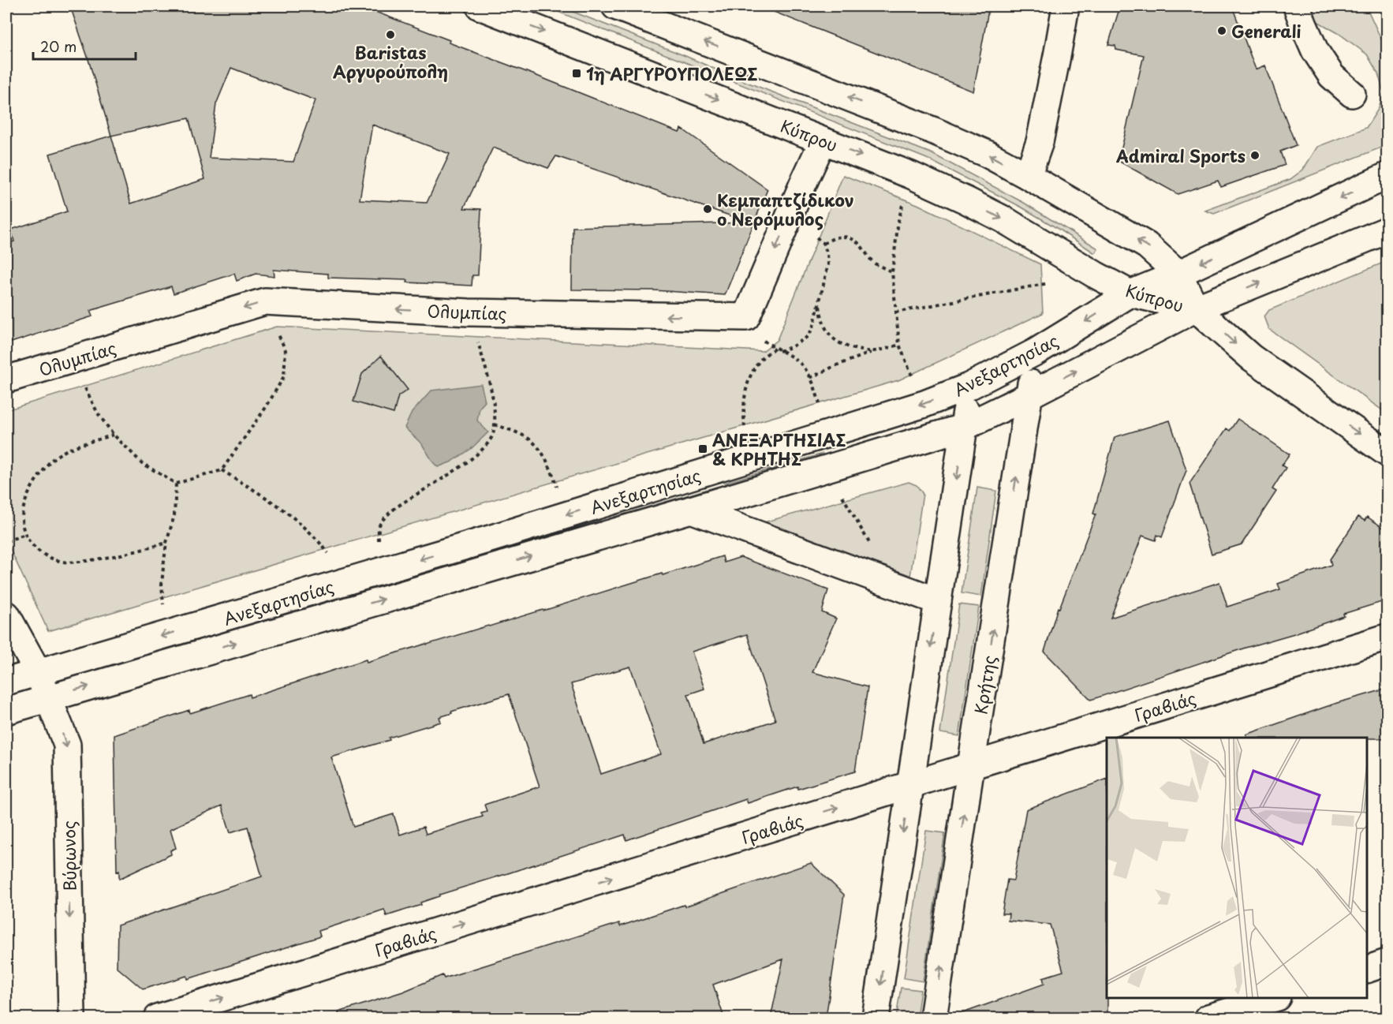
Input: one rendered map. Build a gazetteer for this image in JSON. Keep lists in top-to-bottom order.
{
  "streets": {
    "main road": [
      "Κύπρου",
      "Ολυμπίας",
      "Ανεξαρτησίας",
      "Κρήτης",
      "Γραβιάς",
      "Βύρωνος"
    ]
  },
  "crossings": [
    ["Κύπρου", "Ανεξαρτησίας"],
    ["Ανεξαρτησίας", "Κρήτης"],
    ["Ανεξαρτησίας", "Βύρωνος"],
    ["Κρήτης", "Γραβιάς"]
  ],
  "one_way": ["Ολυμπίας", "Γραβιάς", "Βύρωνος"],
  "places": {
    "other": [
      "Generali",
      "Baristas Αργυρούπολη",
      "Admiral Sports",
      "Κεμπαπτζίδικον ο Νερόμυλος"
    ],
    "transit": ["1η ΑΡΓΥΡΟΥΠΟΛΕΩΣ", "ΑΝΕΞΑΡΤΗΣΙΑΣ & ΚΡΗΤΗΣ"]
  },
  "scale_bar": "20 m"
}
